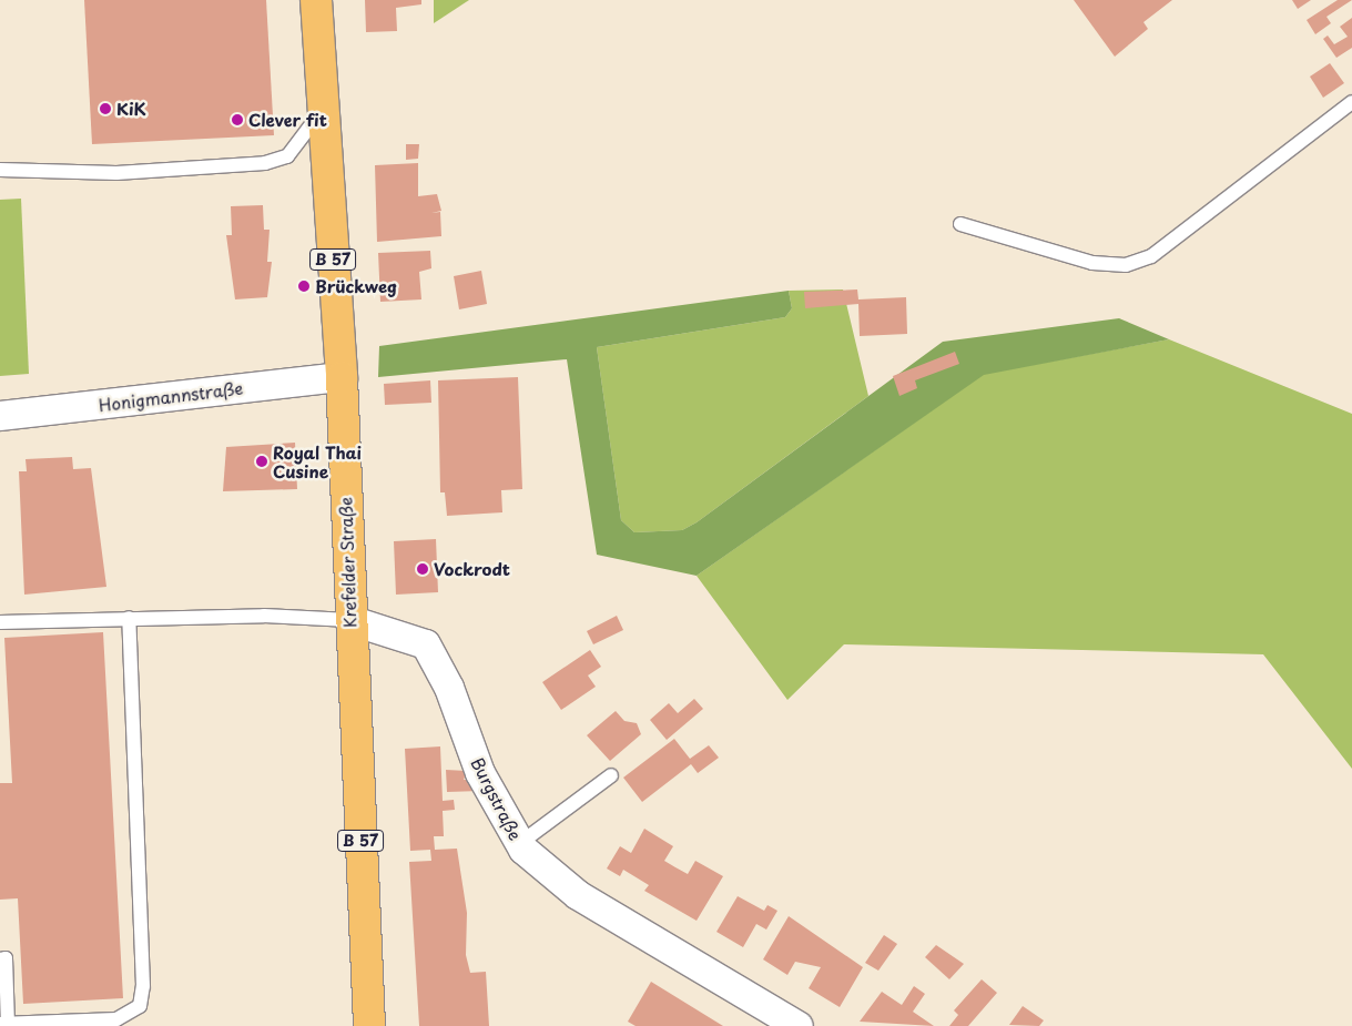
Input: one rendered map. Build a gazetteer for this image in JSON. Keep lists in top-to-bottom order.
{
  "streets": {
    "main road": ["B 57", "Krefelder Straße"],
    "street": ["Honigmannstraße", "Burgstraße"]
  },
  "crossings": [
    ["Honigmannstraße", "Krefelder Straße"],
    ["Krefelder Straße", "Burgstraße"]
  ],
  "places": [
    "KiK",
    "Clever fit",
    "Brückweg",
    "Royal Thai Cusine",
    "Vockrodt"
  ]
}
